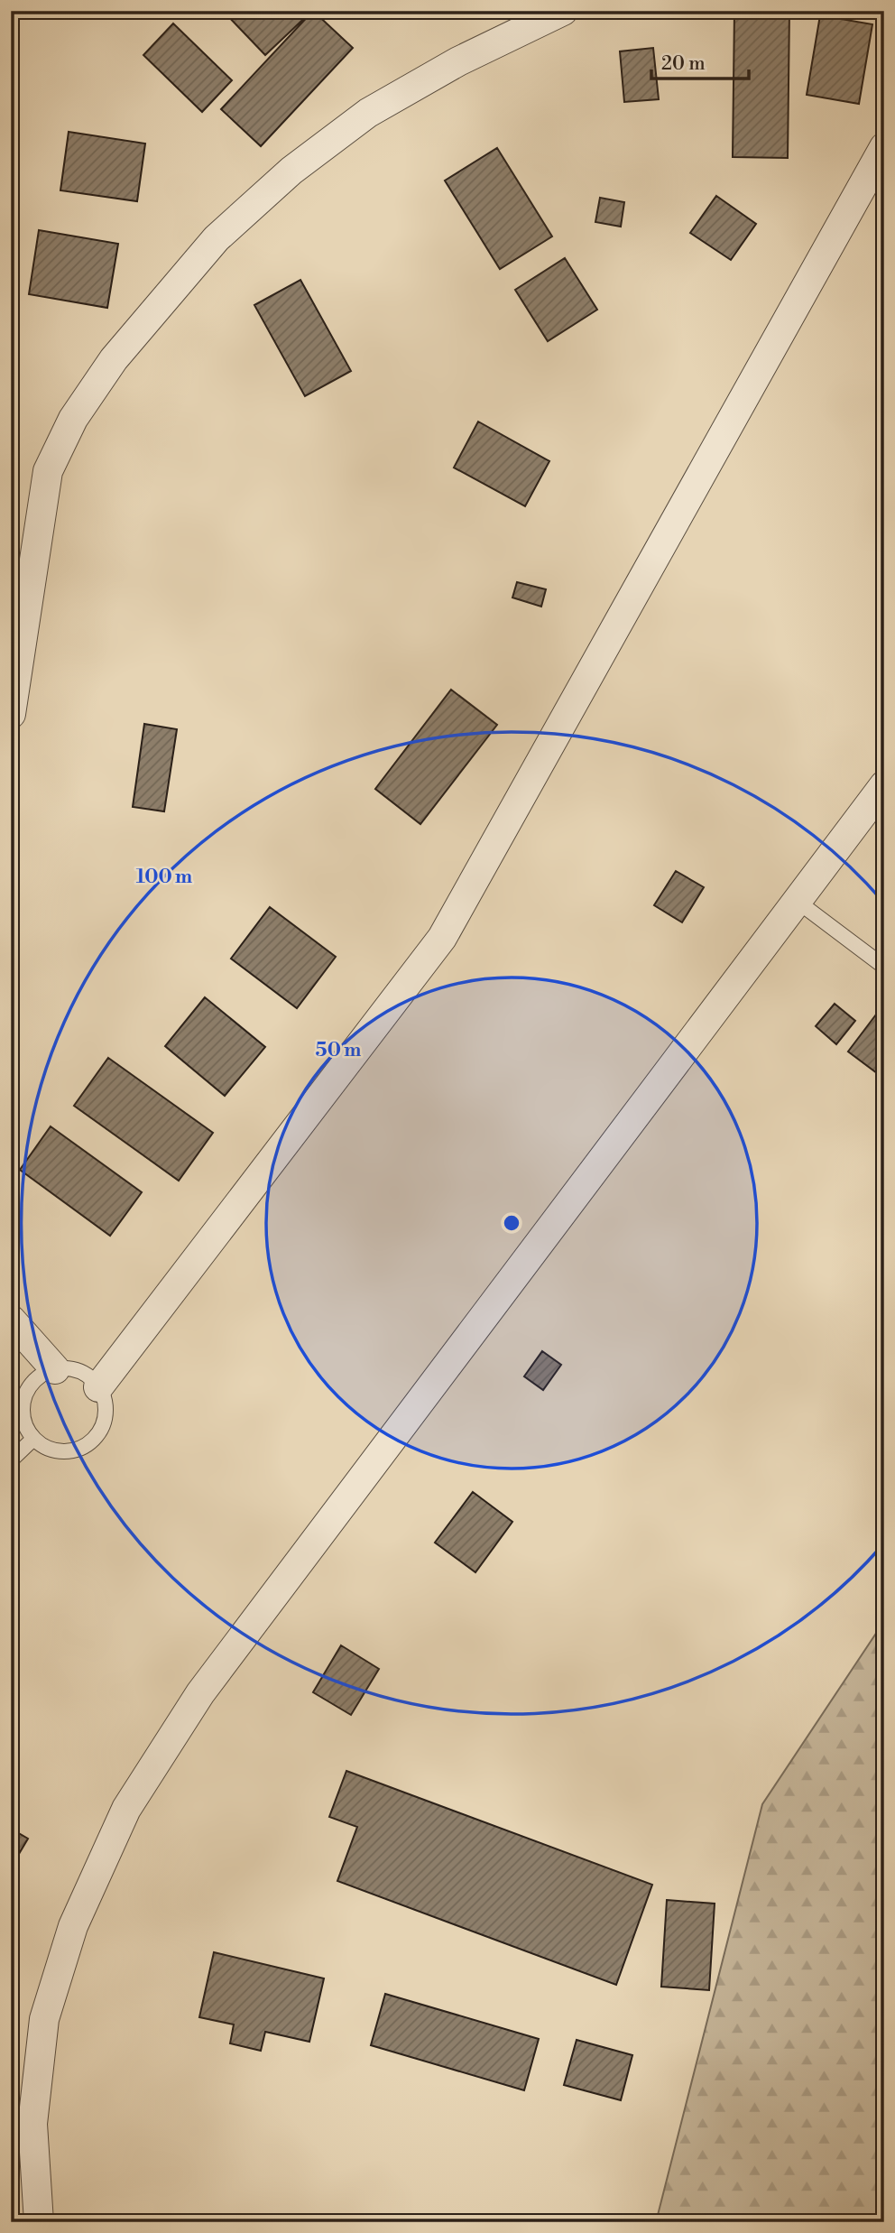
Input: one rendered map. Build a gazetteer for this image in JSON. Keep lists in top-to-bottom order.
{
  "scale_bar": "20 m",
  "rings": ["100 m", "50 m"]
}
